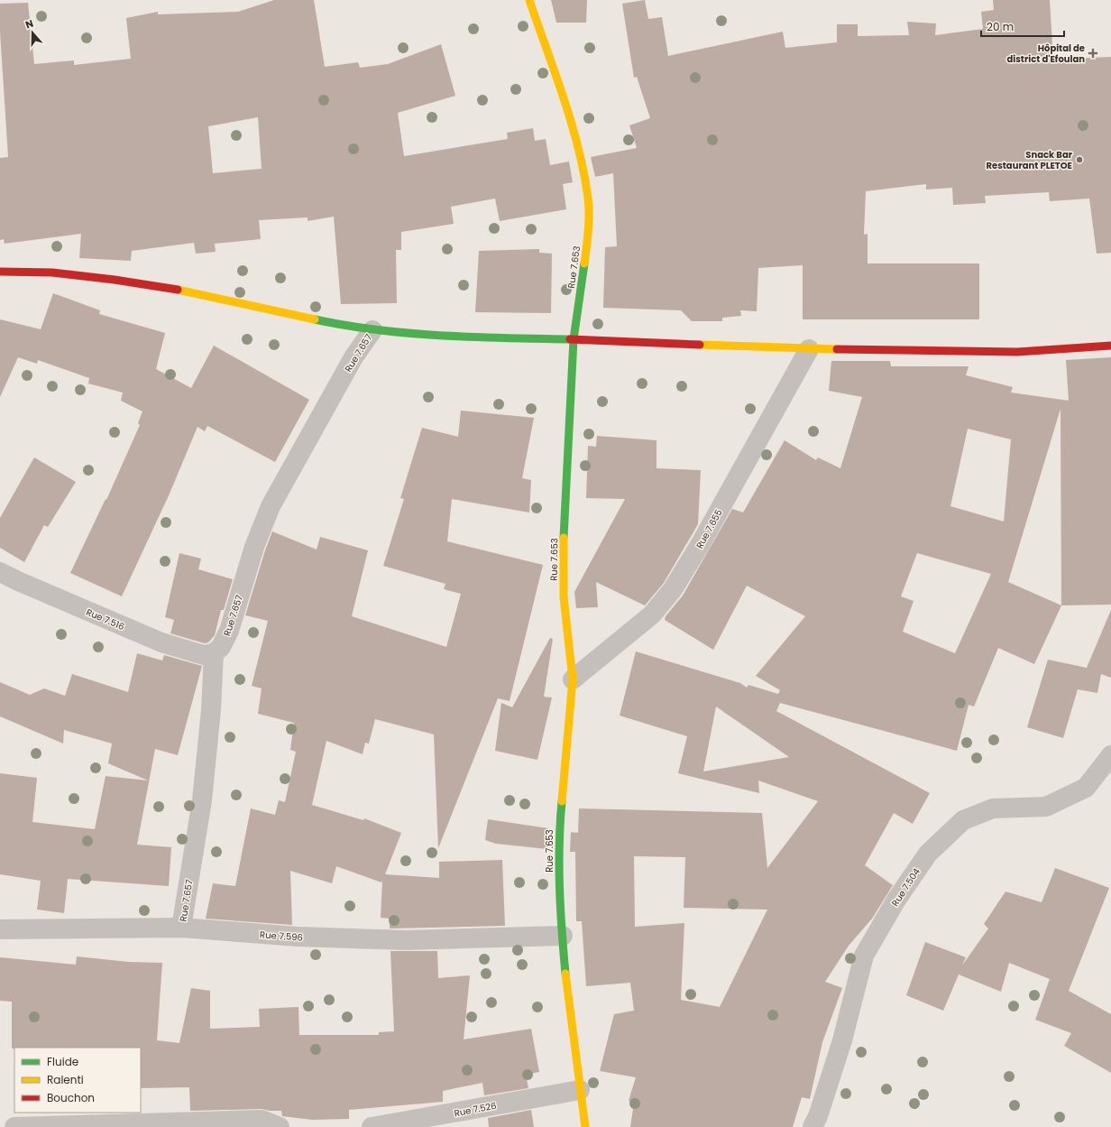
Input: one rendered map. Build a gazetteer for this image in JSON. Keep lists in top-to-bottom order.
{
  "streets": {
    "street": [
      "Rue 7.653",
      "Rue 7.657",
      "Rue 7.655",
      "Rue 7.516",
      "Rue 7.504",
      "Rue 7.596",
      "Rue 7.526"
    ]
  },
  "crossings": [
    ["Rue 7.653", "Rue 7.655"],
    ["Rue 7.653", "Rue 7.596"],
    ["Rue 7.653", "Rue 7.526"],
    ["Rue 7.657", "Rue 7.516"],
    ["Rue 7.657", "Rue 7.596"]
  ],
  "places": {
    "health": ["Hôpital de district d'Efoulan"],
    "other": ["Snack Bar Restaurant PLETOE"]
  },
  "legend": ["Fluide", "Ralenti", "Bouchon"],
  "scale_bar": "20 m",
  "north": "top"
}
